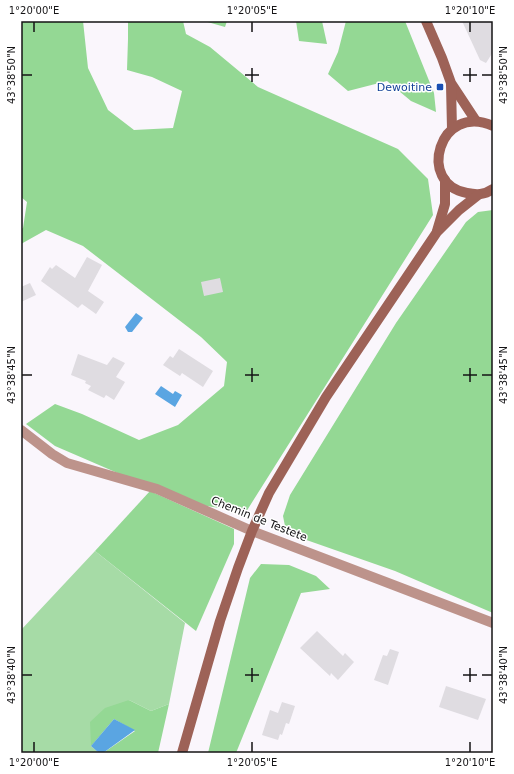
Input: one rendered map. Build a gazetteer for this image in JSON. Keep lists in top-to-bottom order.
{
  "streets": {
    "street": ["Chemin de Testete"]
  },
  "places": {
    "transit": ["Dewoitine"]
  },
  "coordinates": [
    "1°20'00\"E",
    "1°20'05\"E",
    "1°20'10\"E",
    "43°38'50\"N",
    "43°38'45\"N",
    "43°38'40\"N"
  ]
}
